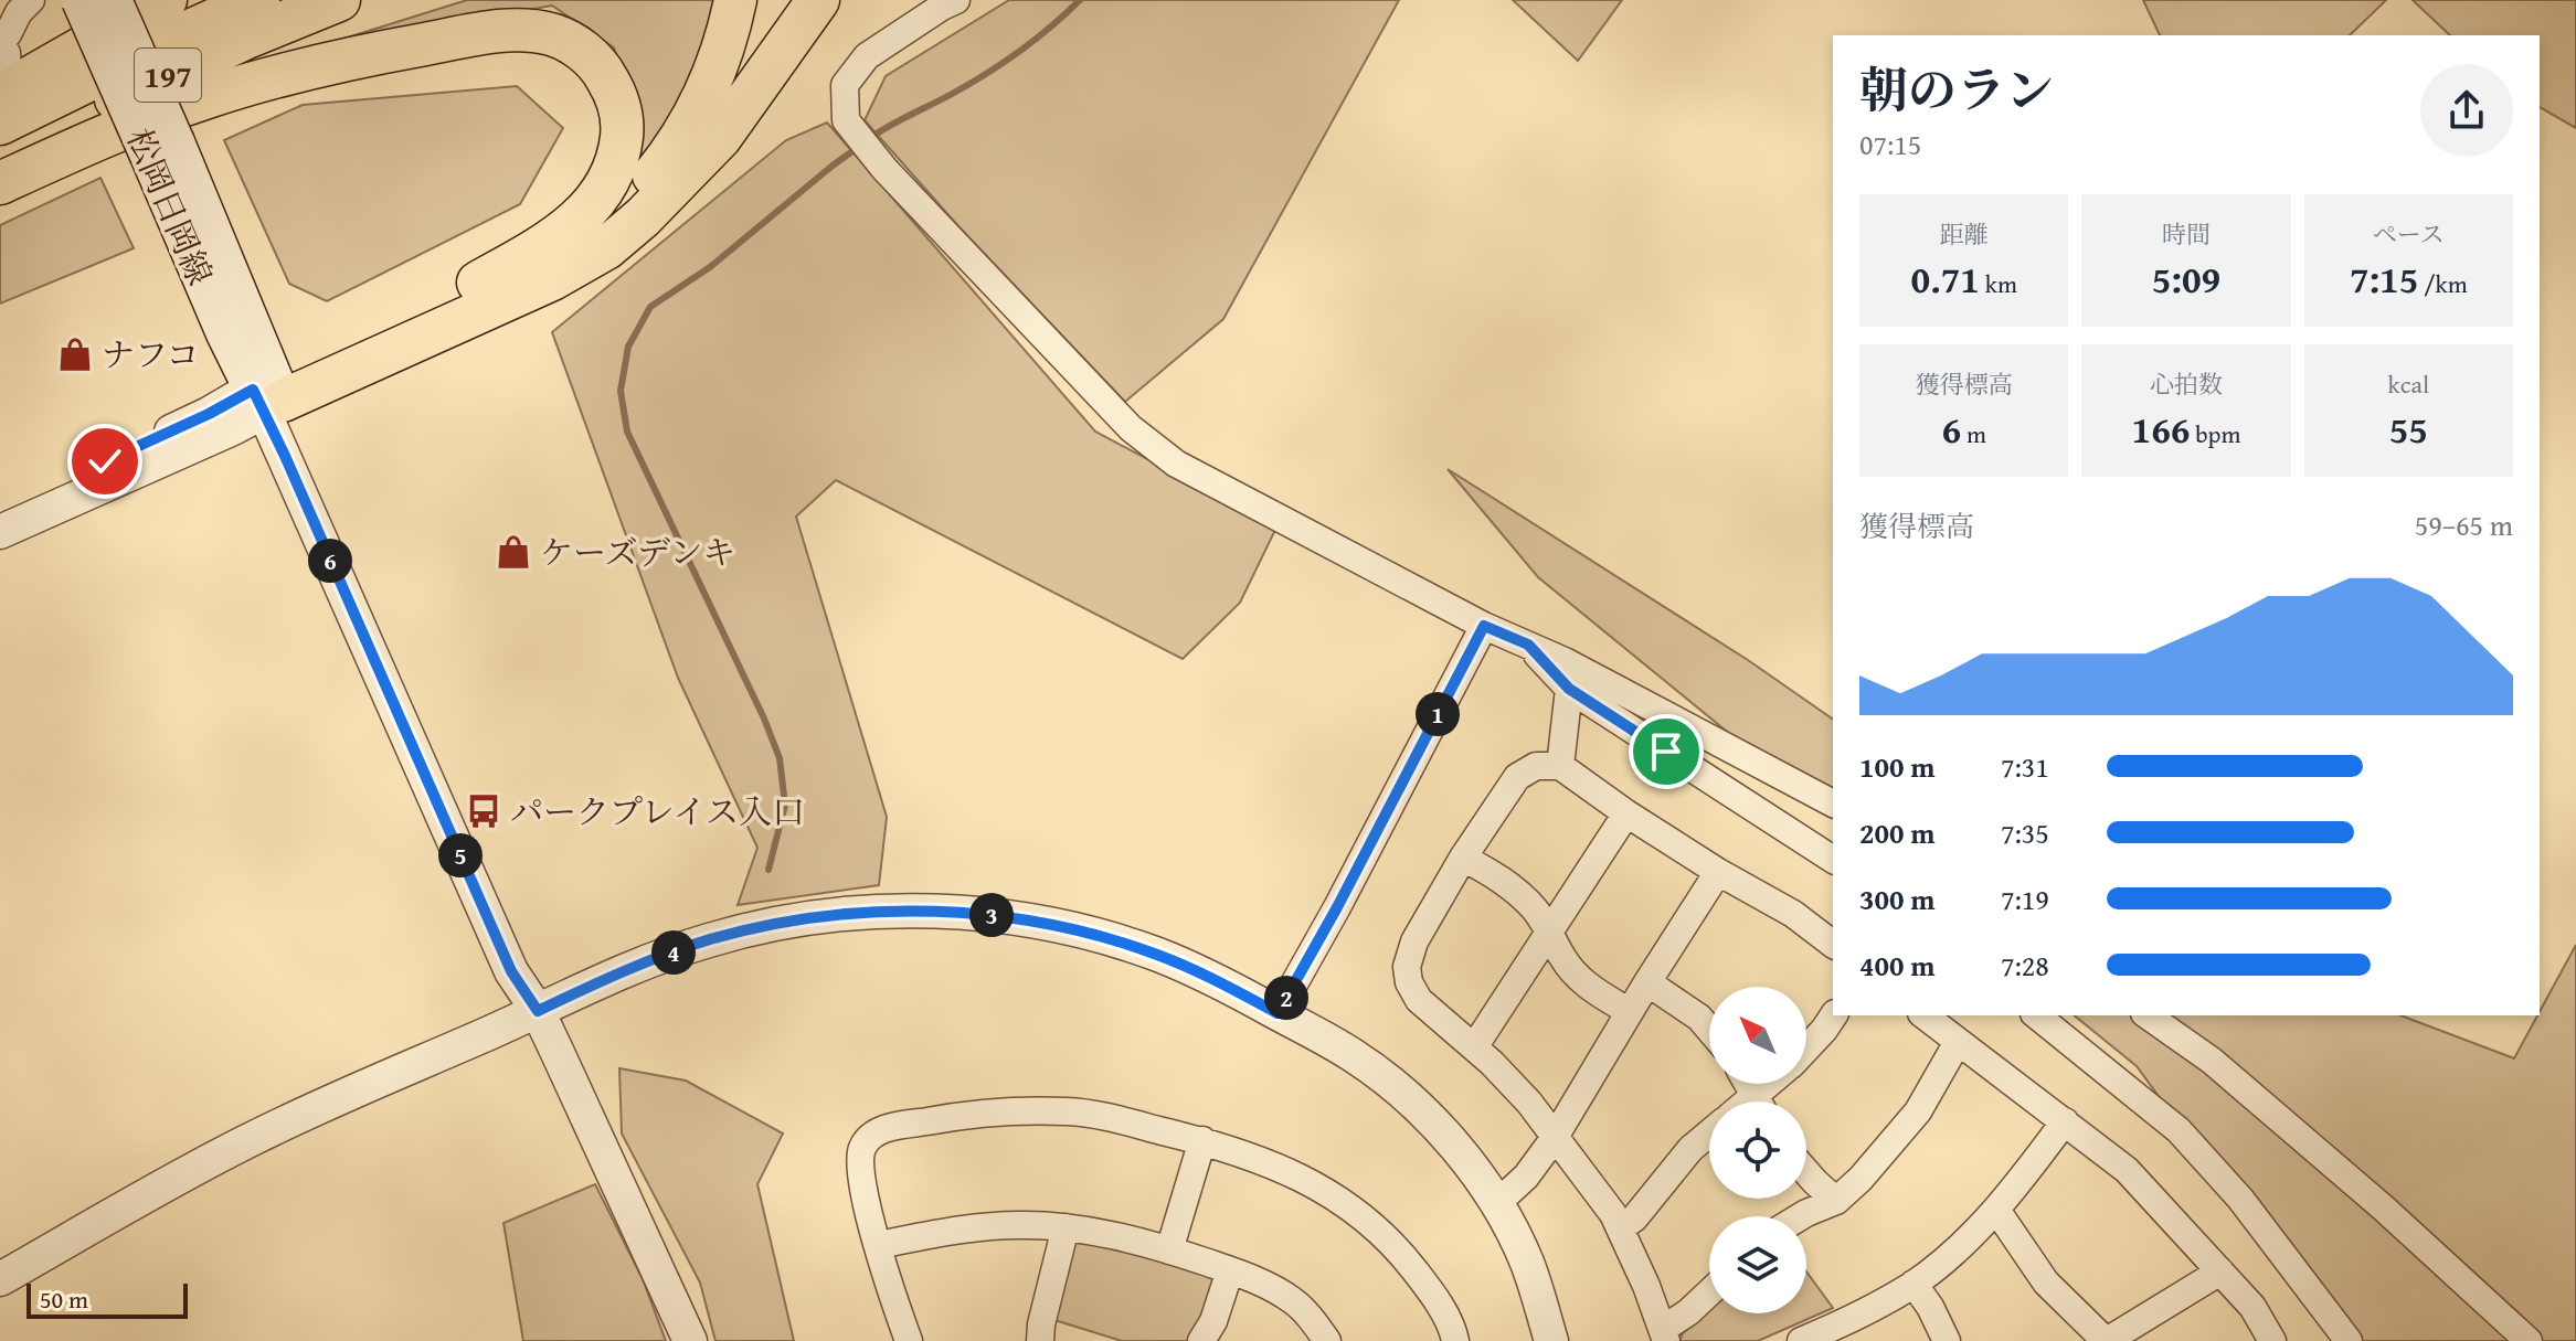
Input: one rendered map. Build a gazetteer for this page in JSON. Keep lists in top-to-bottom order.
{
  "streets": {
    "highway": ["197"],
    "main road": ["松岡日岡線"]
  },
  "places": {
    "shop": ["ナフコ", "ケーズデンキ"],
    "bus stop": ["パークプレイス入口"]
  },
  "scale_bar": "50 m",
  "north": "top left",
  "page": {
    "heading": ["朝のラン", "07:15"],
    "stats": [
      ["距離", "0.71 km"],
      ["時間", "5:09"],
      ["ペース", "7:15 /km"],
      ["獲得標高", "6 m"],
      ["心拍数", "166 bpm"],
      ["kcal", "55"]
    ],
    "chart": ["獲得標高", "59–65 m"],
    "pins": [
      "6",
      "1",
      "5",
      "3",
      "4",
      "2"
    ],
    "list": [
      {
        "name": "100 m",
        "note": "7:31"
      },
      {
        "name": "200 m",
        "note": "7:35"
      },
      {
        "name": "300 m",
        "note": "7:19"
      },
      {
        "name": "400 m",
        "note": "7:28"
      }
    ],
    "scale": "50 m"
  }
}
